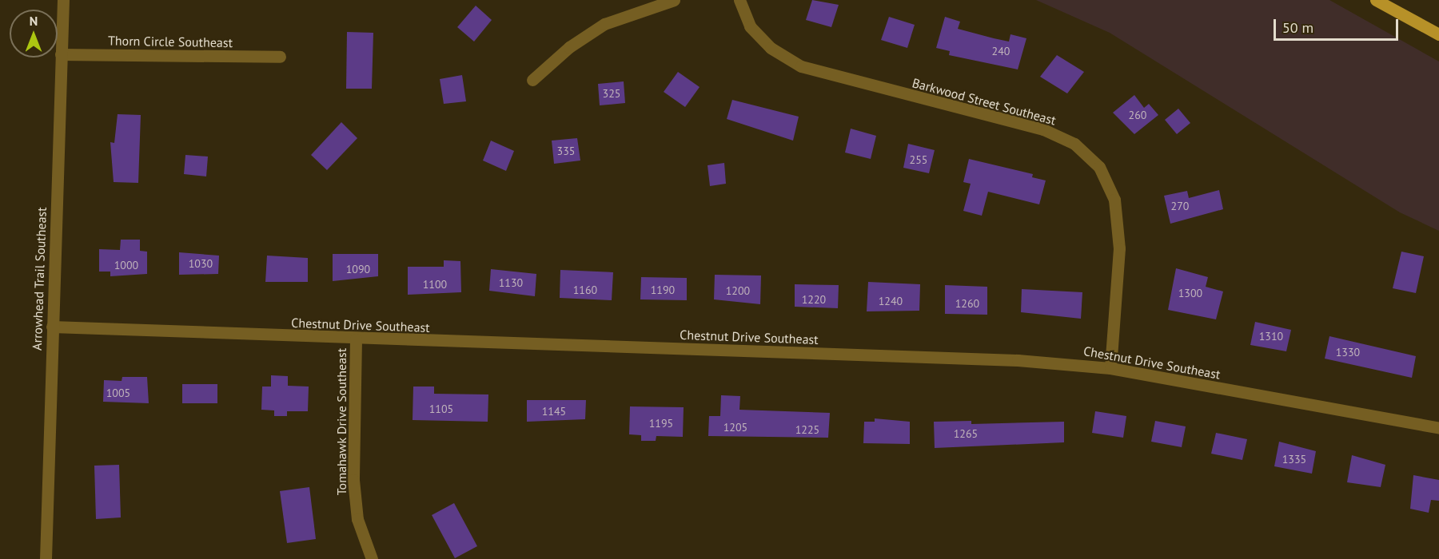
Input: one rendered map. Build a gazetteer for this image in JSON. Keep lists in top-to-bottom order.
{
  "streets": {
    "street": [
      "Thorn Circle Southeast",
      "Barkwood Street Southeast",
      "Arrowhead Trail Southeast",
      "Chestnut Drive Southeast",
      "Tomahawk Drive Southeast"
    ]
  },
  "crossings": [
    ["Thorn Circle Southeast", "Arrowhead Trail Southeast"],
    ["Barkwood Street Southeast", "Chestnut Drive Southeast"],
    ["Arrowhead Trail Southeast", "Chestnut Drive Southeast"],
    ["Chestnut Drive Southeast", "Tomahawk Drive Southeast"]
  ],
  "house_numbers": [
    "240",
    "325",
    "260",
    "335",
    "255",
    "270",
    "1030",
    "1000",
    "1090",
    "1130",
    "1100",
    "1160",
    "1190",
    "1200",
    "1300",
    "1220",
    "1240",
    "1260",
    "1310",
    "1330",
    "1005",
    "1105",
    "1145",
    "1195",
    "1205",
    "1225",
    "1265",
    "1335"
  ],
  "scale_bar": "50 m",
  "north": "top"
}
